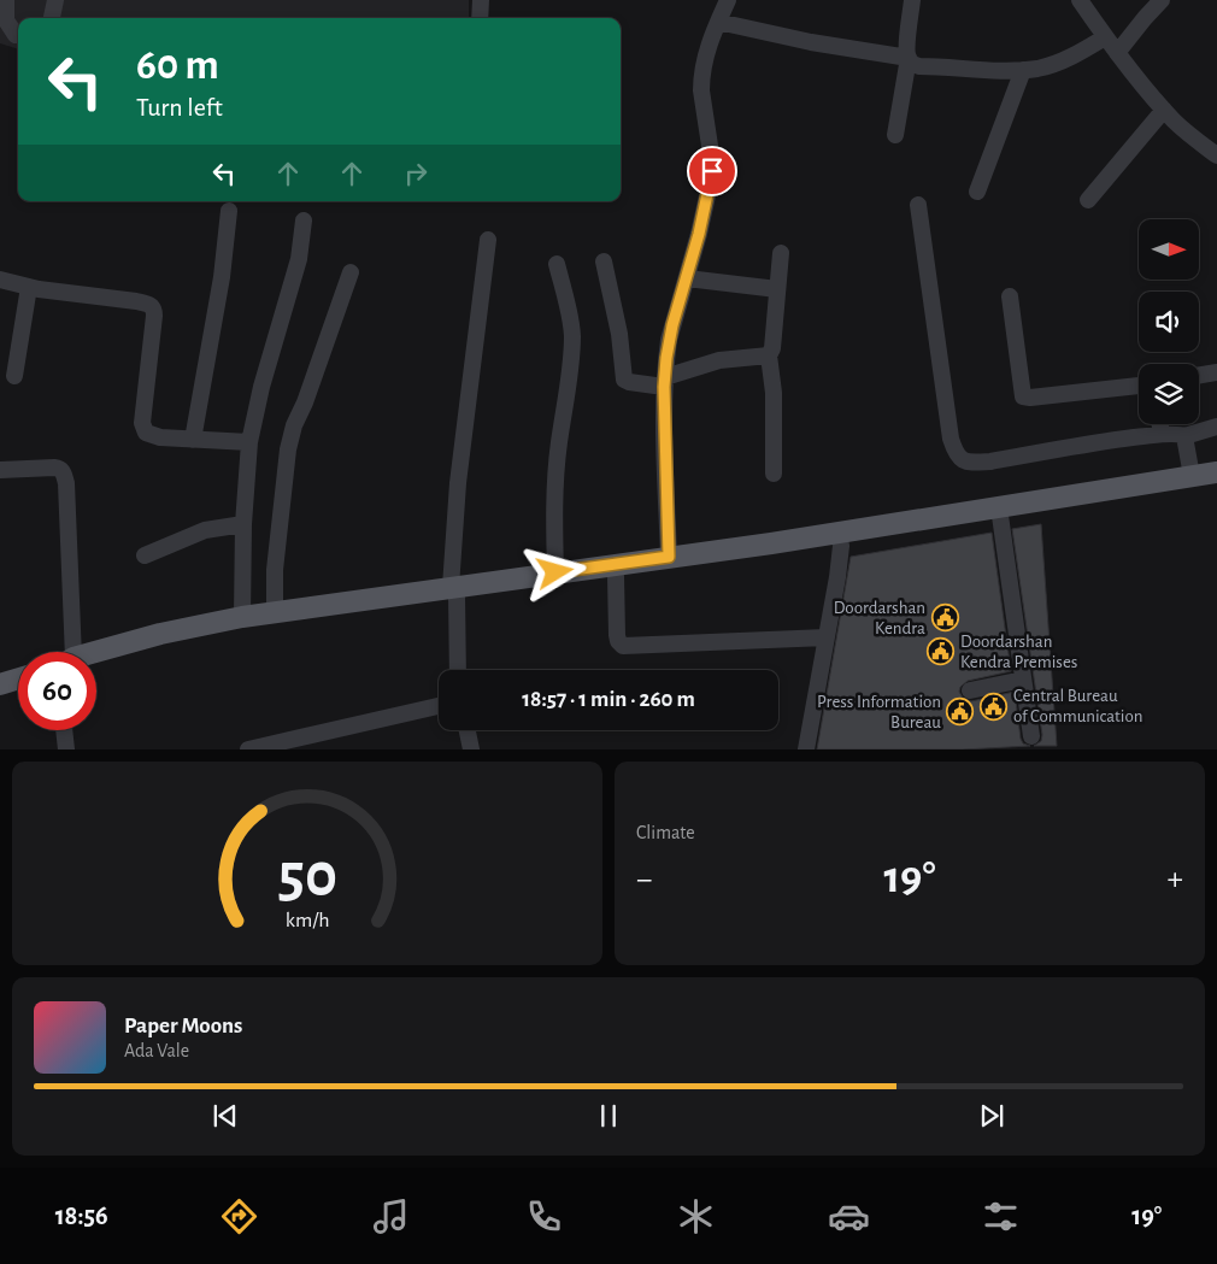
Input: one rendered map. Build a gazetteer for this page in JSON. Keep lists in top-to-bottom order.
{
  "places": {
    "public building": [
      "Doordarshan Kendra",
      "Doordarshan Kendra Premises",
      "Central Bureau of Communication",
      "Press Information Bureau"
    ]
  },
  "north": "right",
  "page": {
    "turn": ["60 m", "Turn left"],
    "limit": "60",
    "trip": "18:57 · 1 min · 260 m",
    "tile": "Climate",
    "heat": ["−", "19°", "+"],
    "song": ["Paper Moons", "Ada Vale"],
    "tabs": ["18:56", "19°"],
    "gauge": ["50", "km/h"]
  }
}
